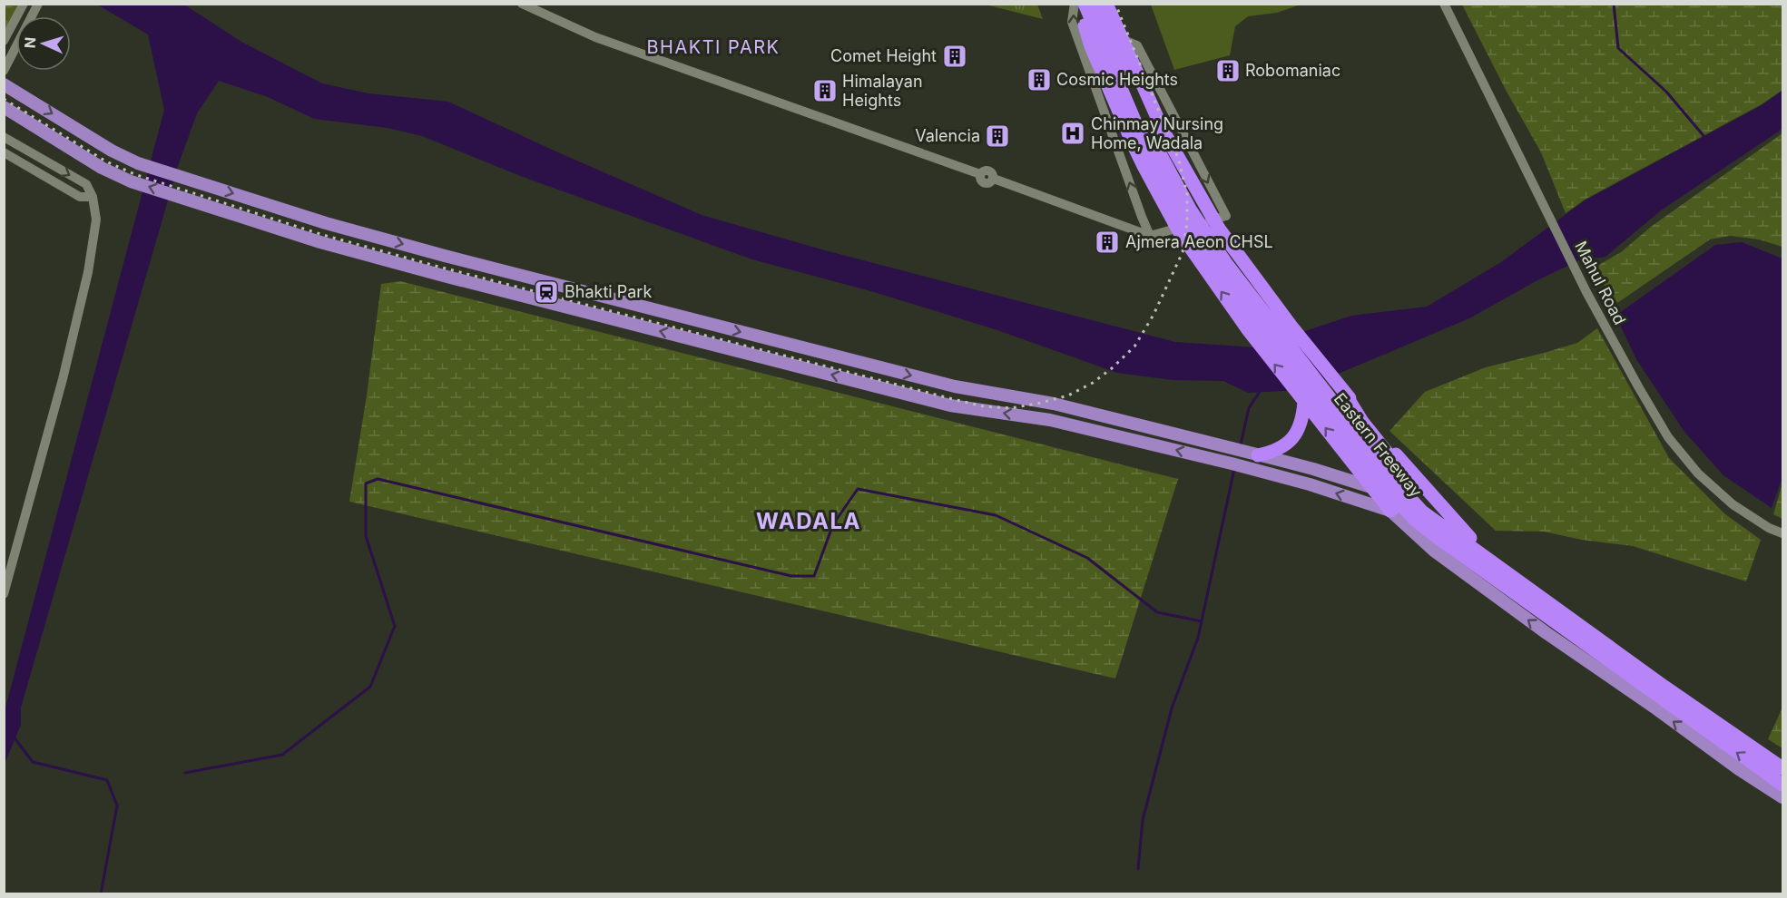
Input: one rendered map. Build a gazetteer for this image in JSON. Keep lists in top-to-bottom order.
{
  "streets": {
    "highway": ["Eastern Freeway"],
    "street": ["Mahul Road"]
  },
  "districts": ["BHAKTI PARK", "WADALA"],
  "places": {
    "building": [
      "Comet Height",
      "Robomaniac",
      "Cosmic Heights",
      "Himalayan Heights",
      "Valencia",
      "Ajmera Aeon CHSL"
    ],
    "hospital": ["Chinmay Nursing Home, Wadala"],
    "station": ["Bhakti Park"]
  },
  "north": "left"
}
